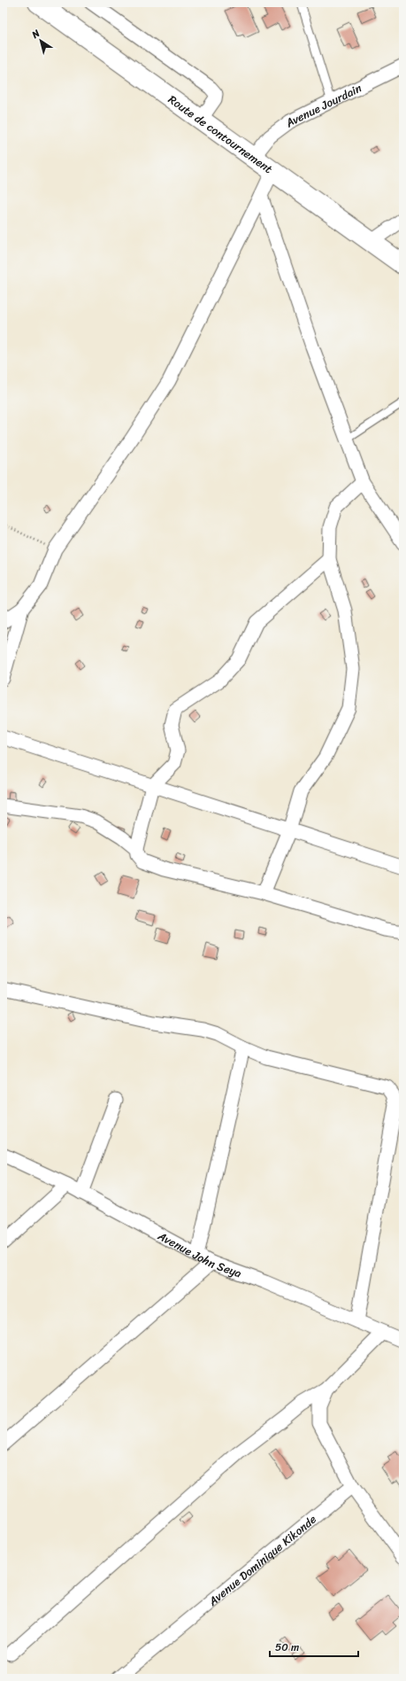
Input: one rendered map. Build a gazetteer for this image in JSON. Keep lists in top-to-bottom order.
{
  "streets": {
    "street": [
      "Avenue Jourdain",
      "Route de contournement",
      "Avenue John Seya",
      "Avenue Dominique Kikonde"
    ]
  },
  "crossings": [
    ["Avenue Jourdain", "Route de contournement"]
  ],
  "scale_bar": "50 m",
  "north": "top left"
}
